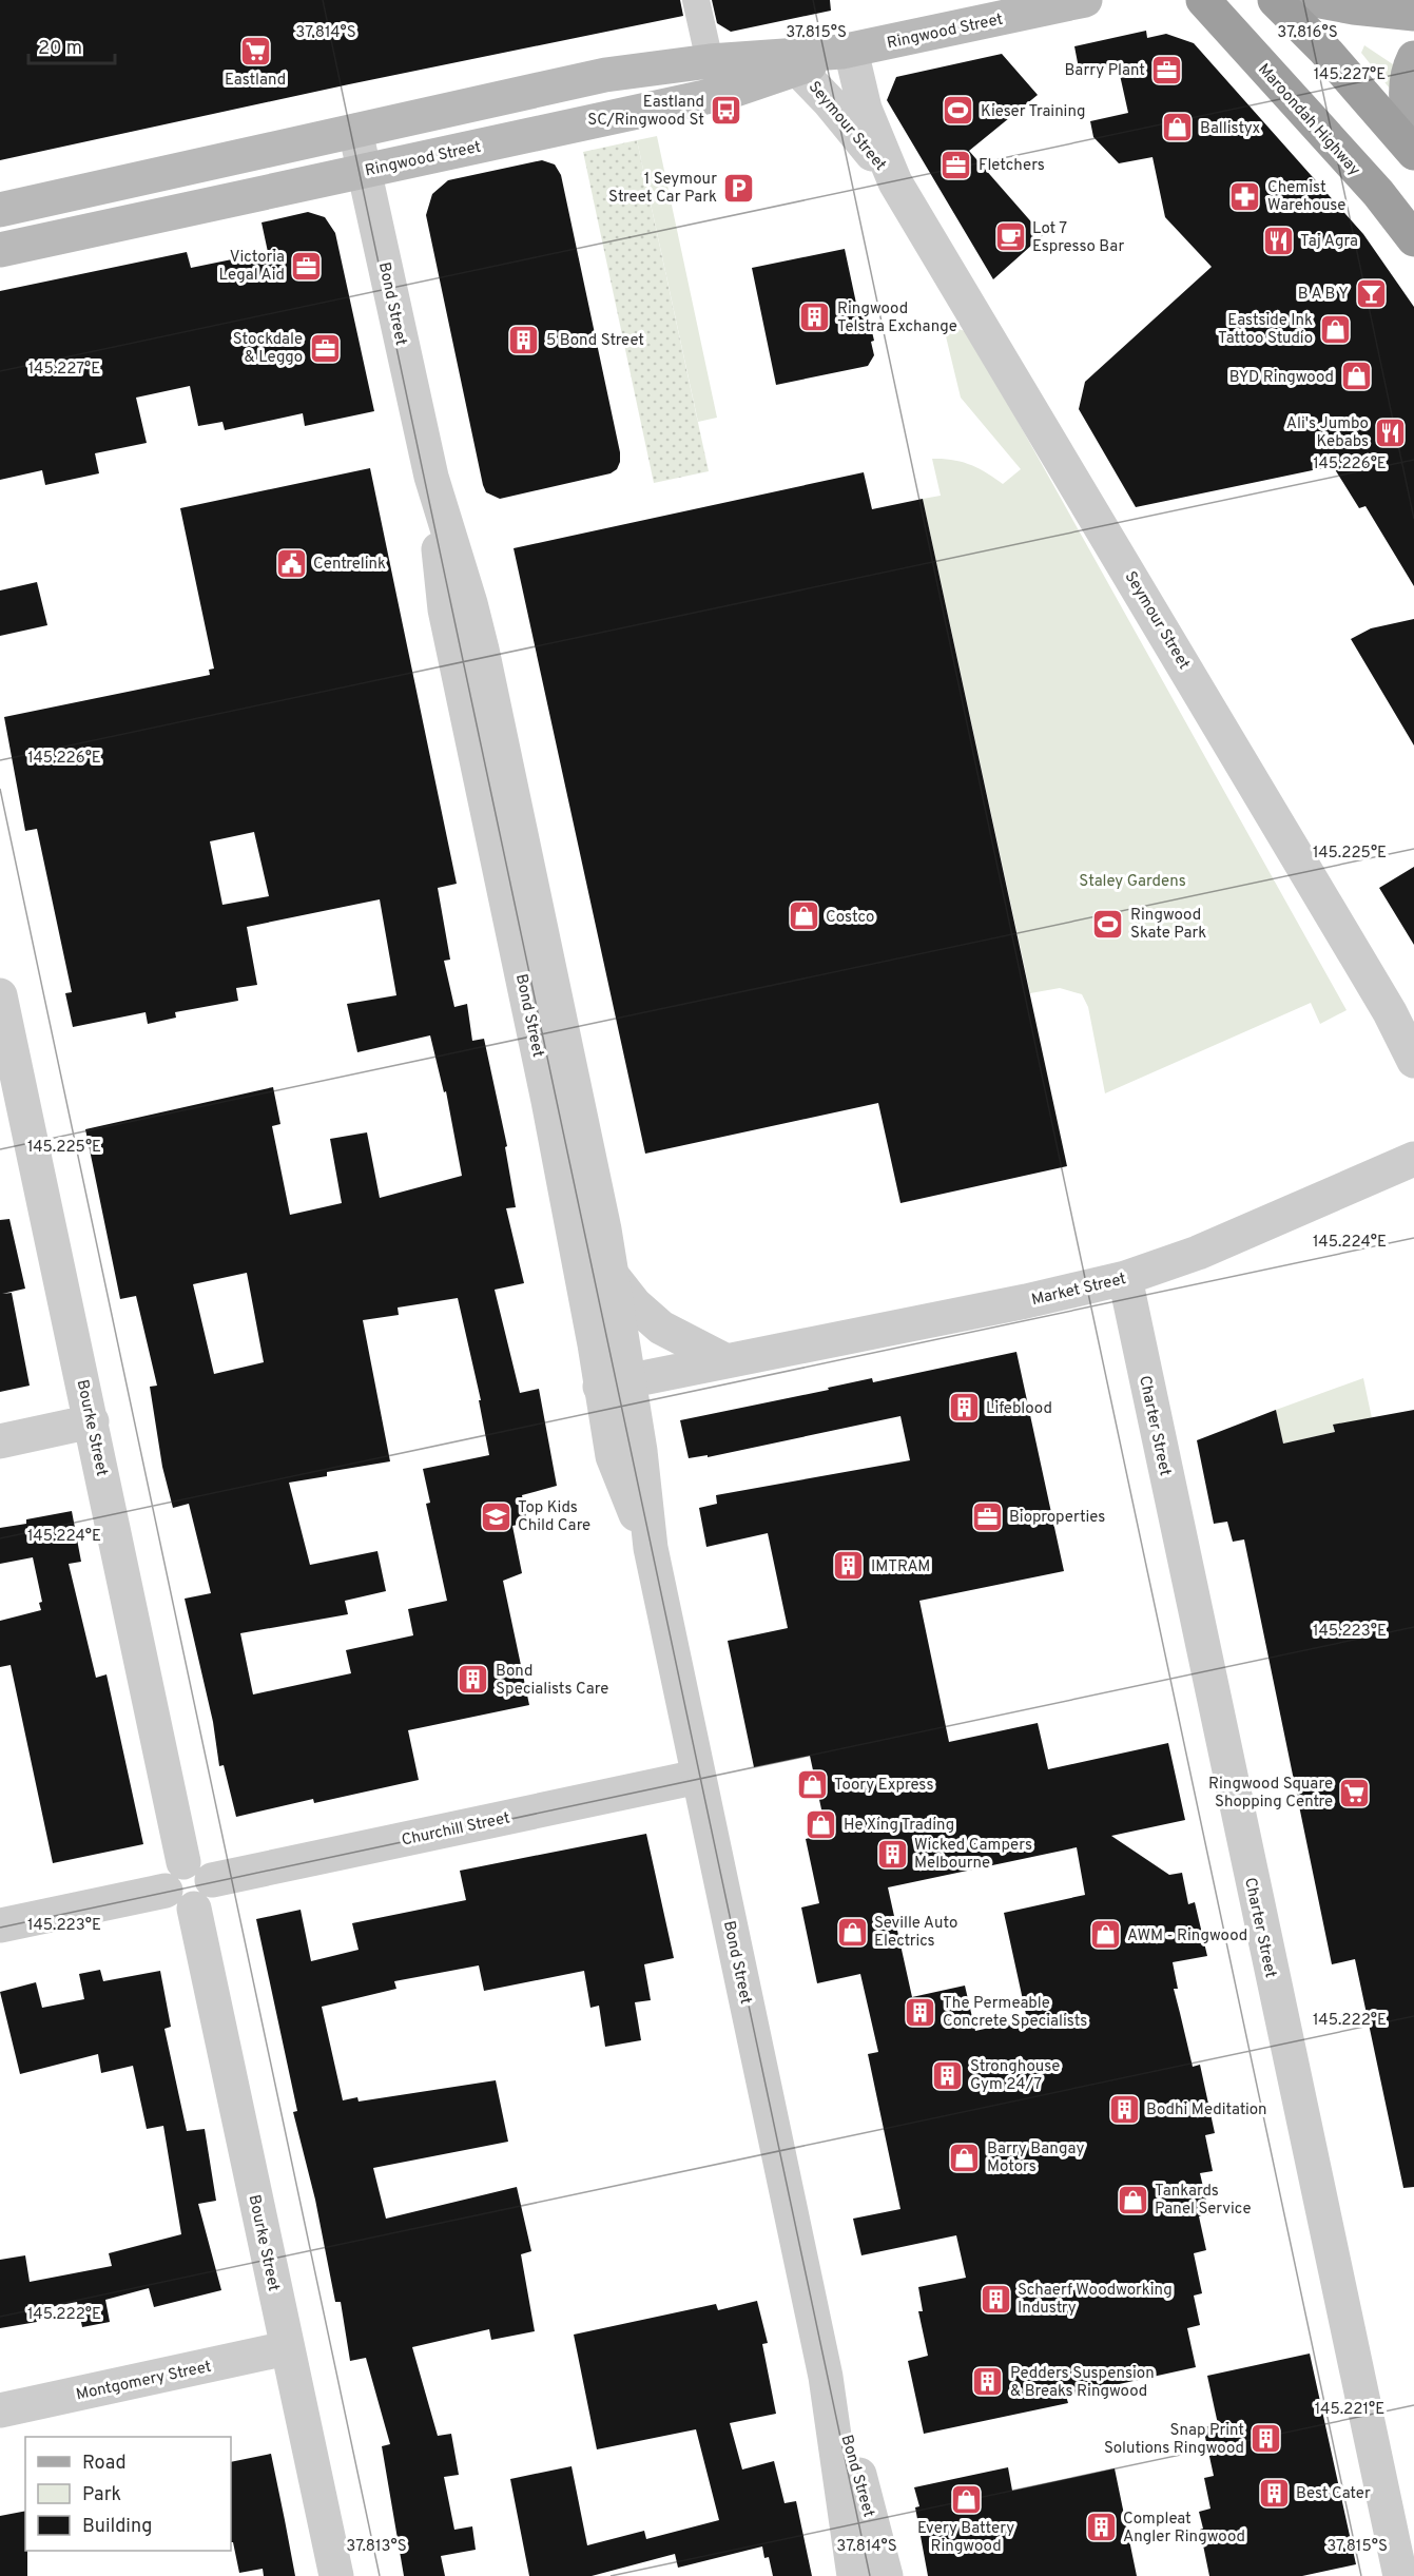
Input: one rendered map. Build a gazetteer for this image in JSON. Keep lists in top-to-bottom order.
{
  "streets": {
    "highway": ["Maroondah Highway"],
    "main road": ["Ringwood Street"],
    "street": [
      "Seymour Street",
      "Bond Street",
      "Market Street",
      "Charter Street",
      "Bourke Street",
      "Churchill Street",
      "Montgomery Street"
    ]
  },
  "crossings": [
    ["Ringwood Street", "Seymour Street"],
    ["Ringwood Street", "Bond Street"],
    ["Bond Street", "Market Street"],
    ["Bond Street", "Churchill Street"],
    ["Market Street", "Charter Street"],
    ["Bourke Street", "Churchill Street"],
    ["Bourke Street", "Montgomery Street"]
  ],
  "parks": ["Staley Gardens"],
  "places": {
    "supermarket": ["Eastland", "Ringwood Square Shopping Centre"],
    "office": [
      "Barry Plant",
      "Fletchers",
      "Victoria Legal Aid",
      "Stockdale & Leggo",
      "Bioproperties"
    ],
    "bus stop": ["Eastland SC/Ringwood St"],
    "sports": ["Kieser Training", "Ringwood Skate Park"],
    "shop": [
      "Ballistyx",
      "Eastside Ink Tattoo Studio",
      "BYD Ringwood",
      "Costco",
      "Toory Express",
      "He Xing Trading",
      "Seville Auto Electrics",
      "AWM - Ringwood",
      "Barry Bangay Motors",
      "Tankards Panel Service",
      "Every Battery Ringwood"
    ],
    "parking": ["1 Seymour Street Car Park"],
    "pharmacy": ["Chemist Warehouse"],
    "cafe": ["Lot 7 Espresso Bar"],
    "restaurant": ["Taj Agra", "Ali's Jumbo Kebabs"],
    "bar": ["B A B Y"],
    "building": [
      "Ringwood Telstra Exchange",
      "5 Bond Street",
      "Lifeblood",
      "IMTRAM",
      "Bond Specialists Care",
      "Wicked Campers Melbourne",
      "The Permeable Concrete Specialists",
      "Stronghouse Gym 24/7",
      "Bodhi Meditation",
      "Schaerf Woodworking Industry",
      "Pedders Suspension & Breaks Ringwood",
      "Snap Print Solutions Ringwood",
      "Best Cater",
      "Compleat Angler Ringwood"
    ],
    "public building": ["Centrelink"],
    "school or university": ["Top Kids Child Care"]
  },
  "legend": ["Road", "Park", "Building"],
  "scale_bar": "20 m",
  "coordinates": [
    "37.814°S",
    "37.815°S",
    "37.816°S",
    "145.227°E",
    "145.226°E",
    "145.225°E",
    "145.224°E",
    "145.223°E",
    "145.222°E",
    "145.221°E",
    "37.813°S"
  ]
}
